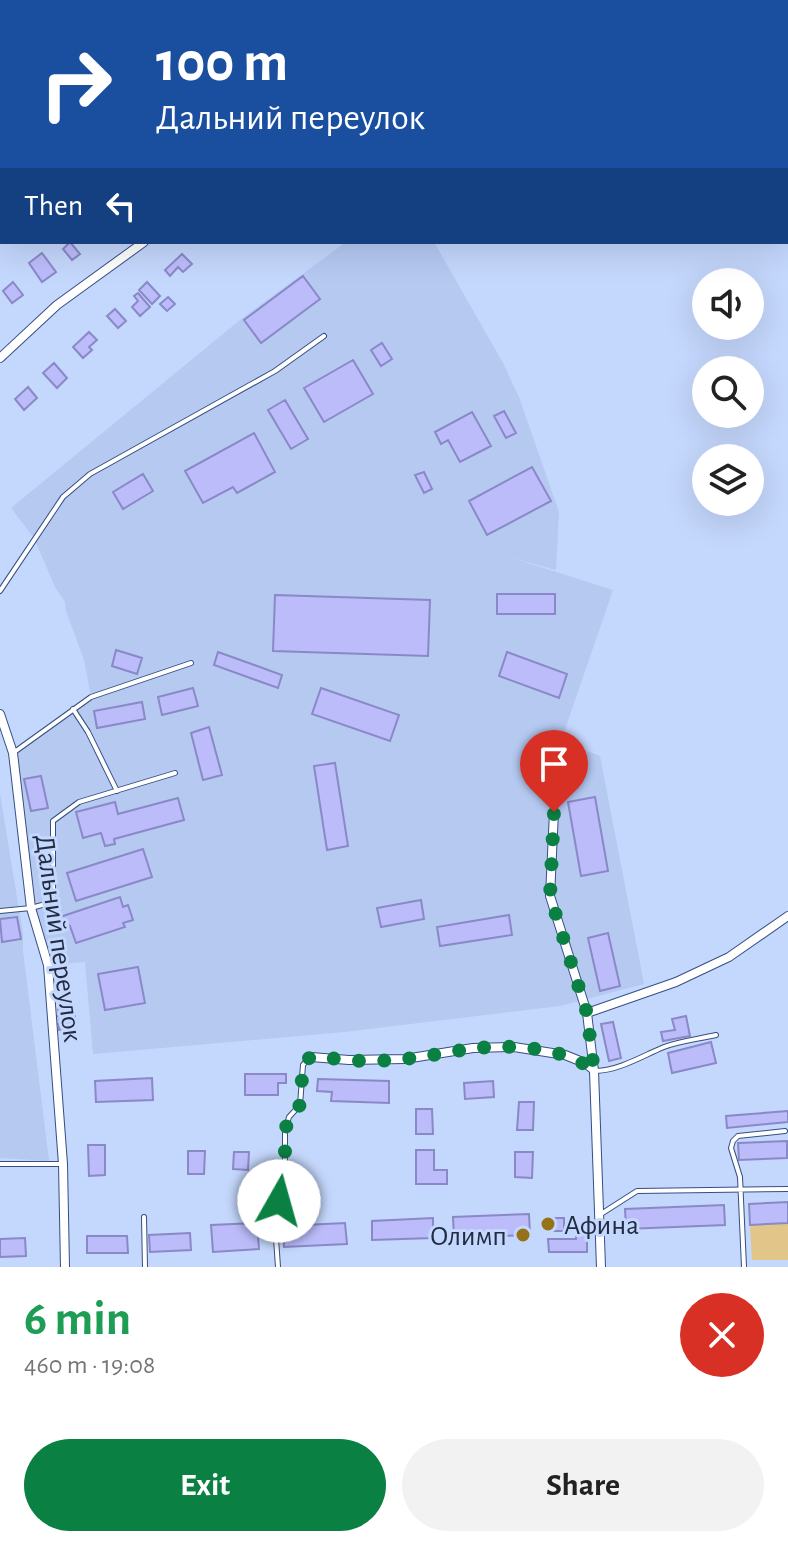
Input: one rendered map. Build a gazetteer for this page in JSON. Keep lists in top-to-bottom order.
{
  "streets": {
    "street": ["Дальний переулок"]
  },
  "places": ["Афина", "Олимп"],
  "page": {
    "turn": ["100 m", "Дальний переулок"],
    "then": "Then",
    "heading": ["6 min", "460 m · 19:08"],
    "buttons": ["Exit", "Share"]
  }
}
